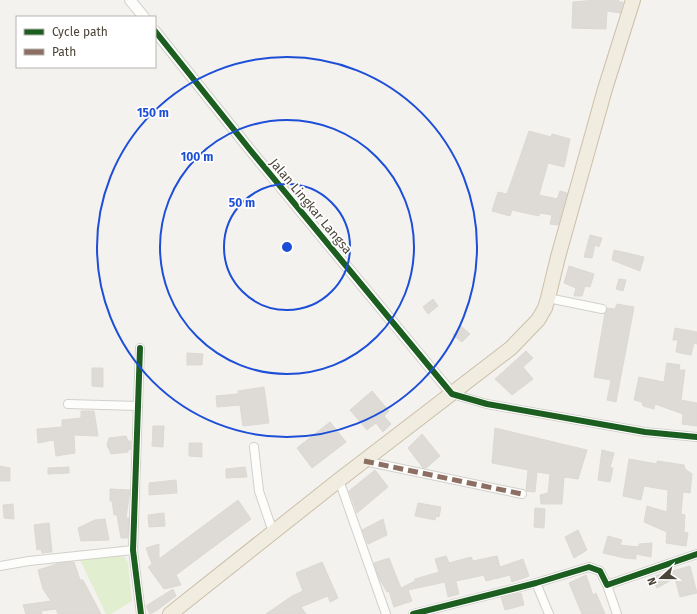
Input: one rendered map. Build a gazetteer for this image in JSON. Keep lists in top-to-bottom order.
{
  "streets": {
    "street": ["Jalan Lingkar Langsa"]
  },
  "legend": ["Cycle path", "Path"],
  "north": "left",
  "rings": ["150 m", "100 m", "50 m"]
}
